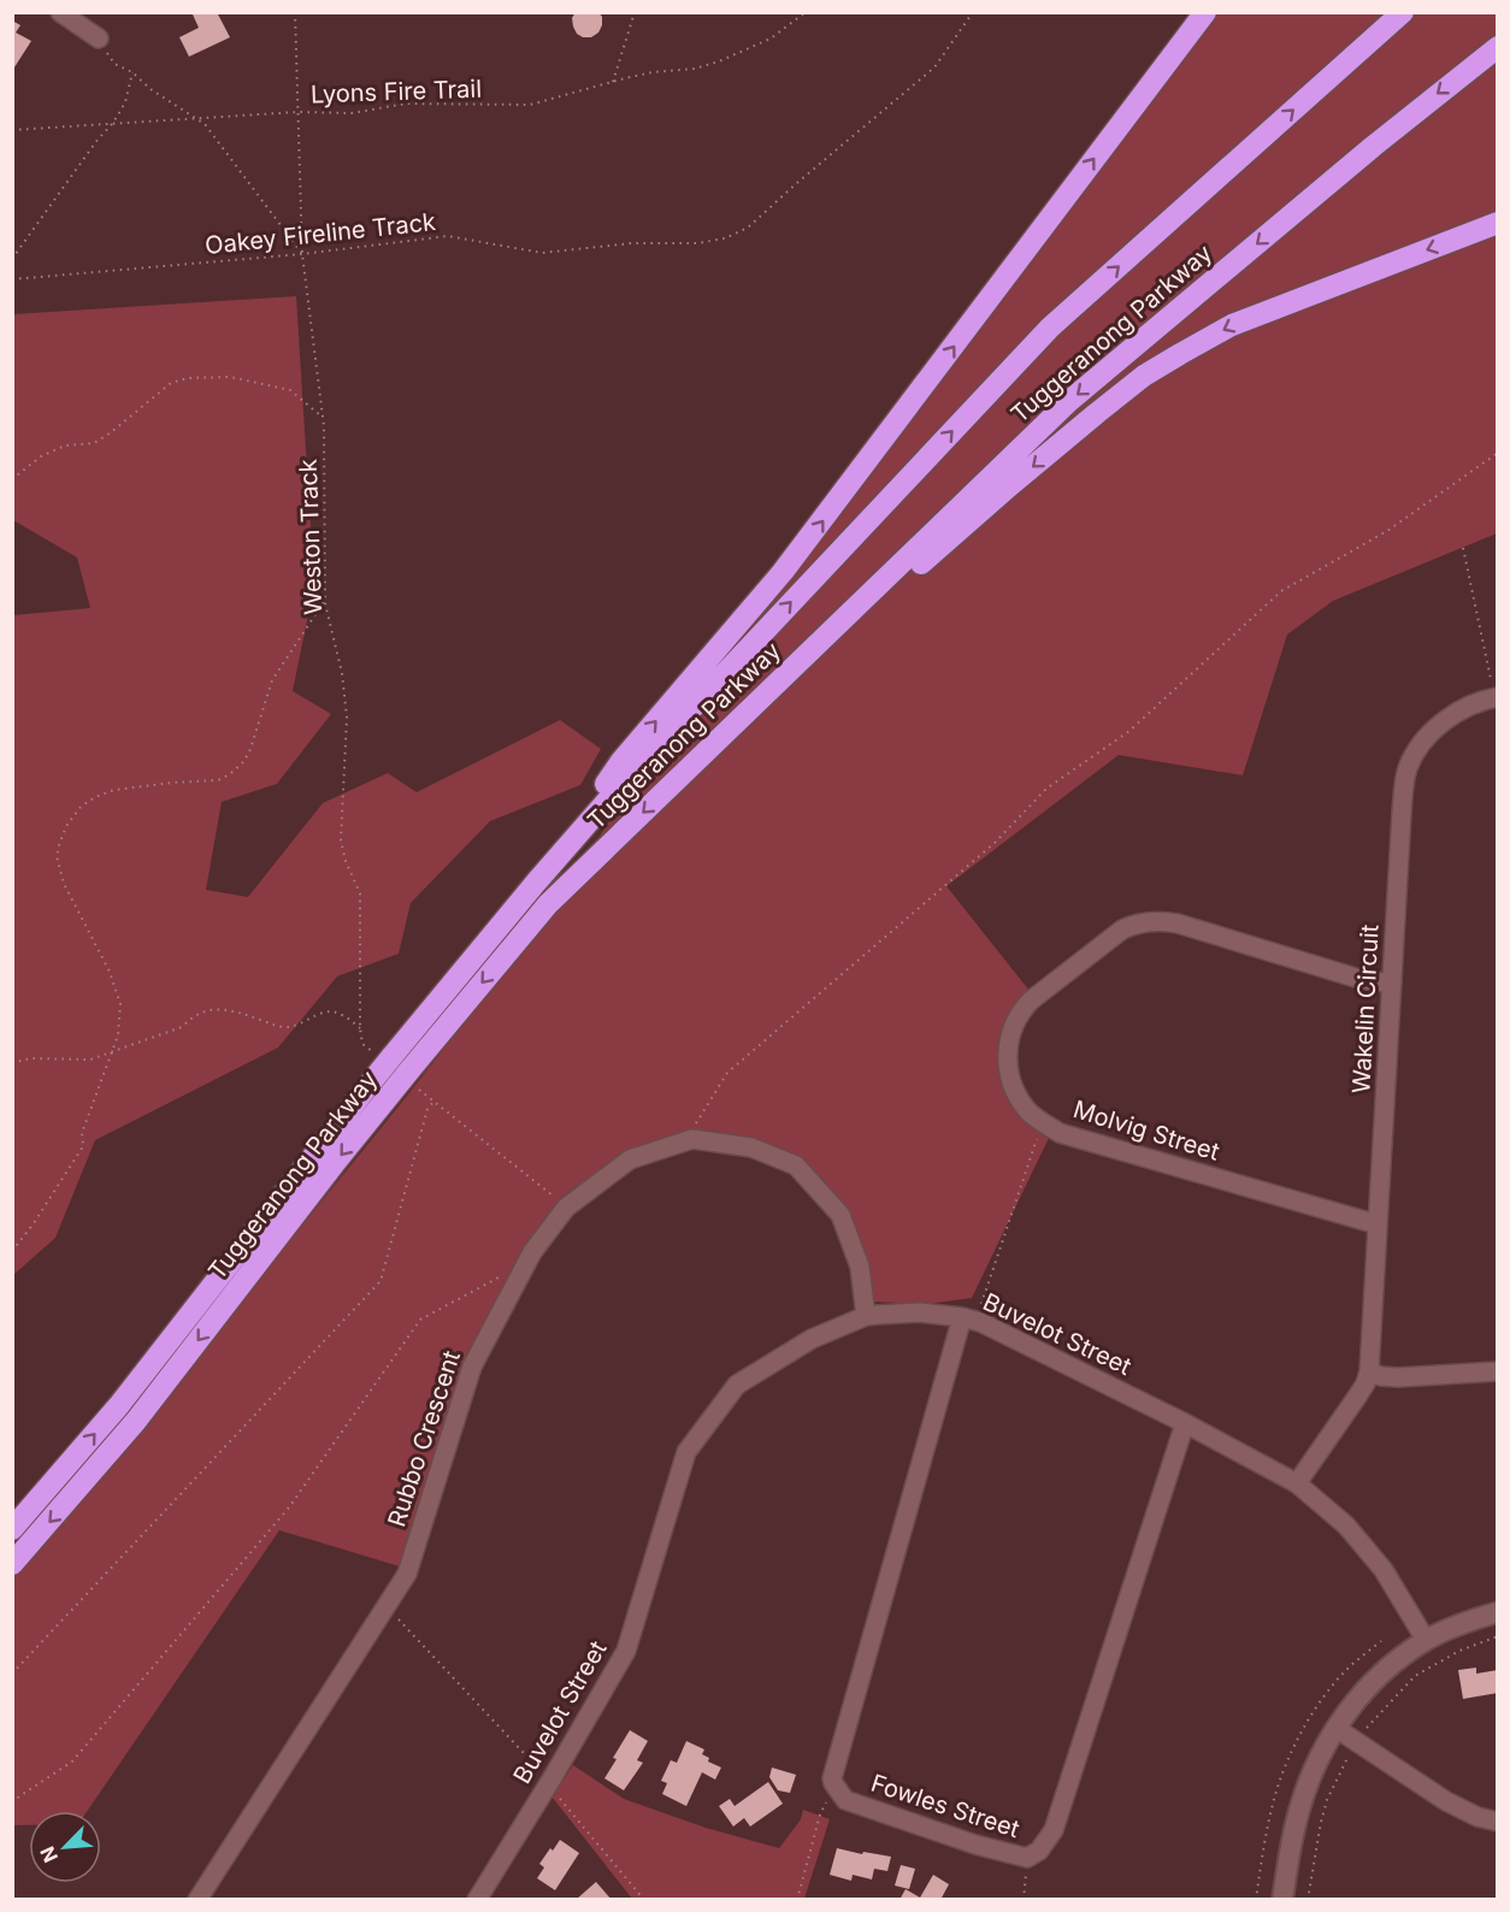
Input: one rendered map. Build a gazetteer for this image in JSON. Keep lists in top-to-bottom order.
{
  "streets": {
    "highway": ["Tuggeranong Parkway"],
    "street": [
      "Wakelin Circuit",
      "Molvig Street",
      "Buvelot Street",
      "Rubbo Crescent",
      "Fowles Street"
    ],
    "path": ["Lyons Fire Trail", "Oakey Fireline Track", "Weston Track"]
  },
  "crossings": [
    ["Lyons Fire Trail", "Weston Track"],
    ["Oakey Fireline Track", "Weston Track"],
    ["Tuggeranong Parkway", "Weston Track"],
    ["Wakelin Circuit", "Molvig Street"],
    ["Wakelin Circuit", "Buvelot Street"],
    ["Buvelot Street", "Rubbo Crescent"],
    ["Buvelot Street", "Fowles Street"]
  ],
  "north": "bottom left"
}
